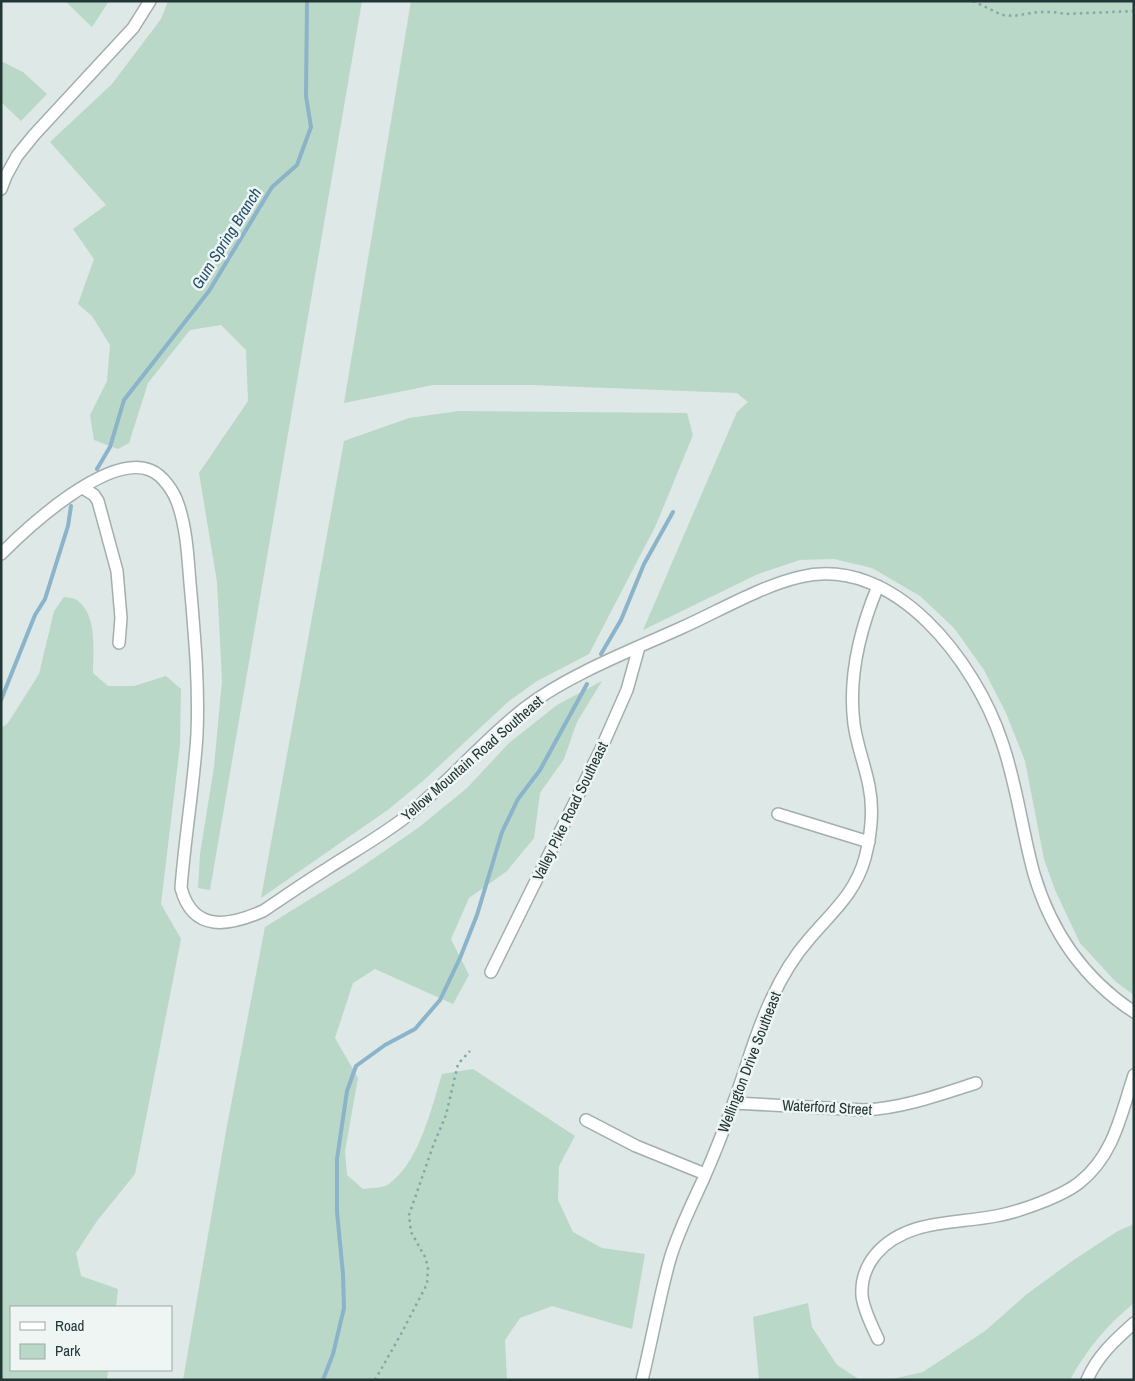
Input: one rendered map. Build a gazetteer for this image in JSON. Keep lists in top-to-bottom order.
{
  "streets": {
    "street": [
      "Yellow Mountain Road Southeast",
      "Valley Pike Road Southeast",
      "Wellington Drive Southeast",
      "Waterford Street"
    ]
  },
  "crossings": [
    ["Yellow Mountain Road Southeast", "Valley Pike Road Southeast"],
    ["Yellow Mountain Road Southeast", "Wellington Drive Southeast"],
    ["Wellington Drive Southeast", "Waterford Street"]
  ],
  "water": ["Gum Spring Branch"],
  "legend": ["Road", "Park"]
}
